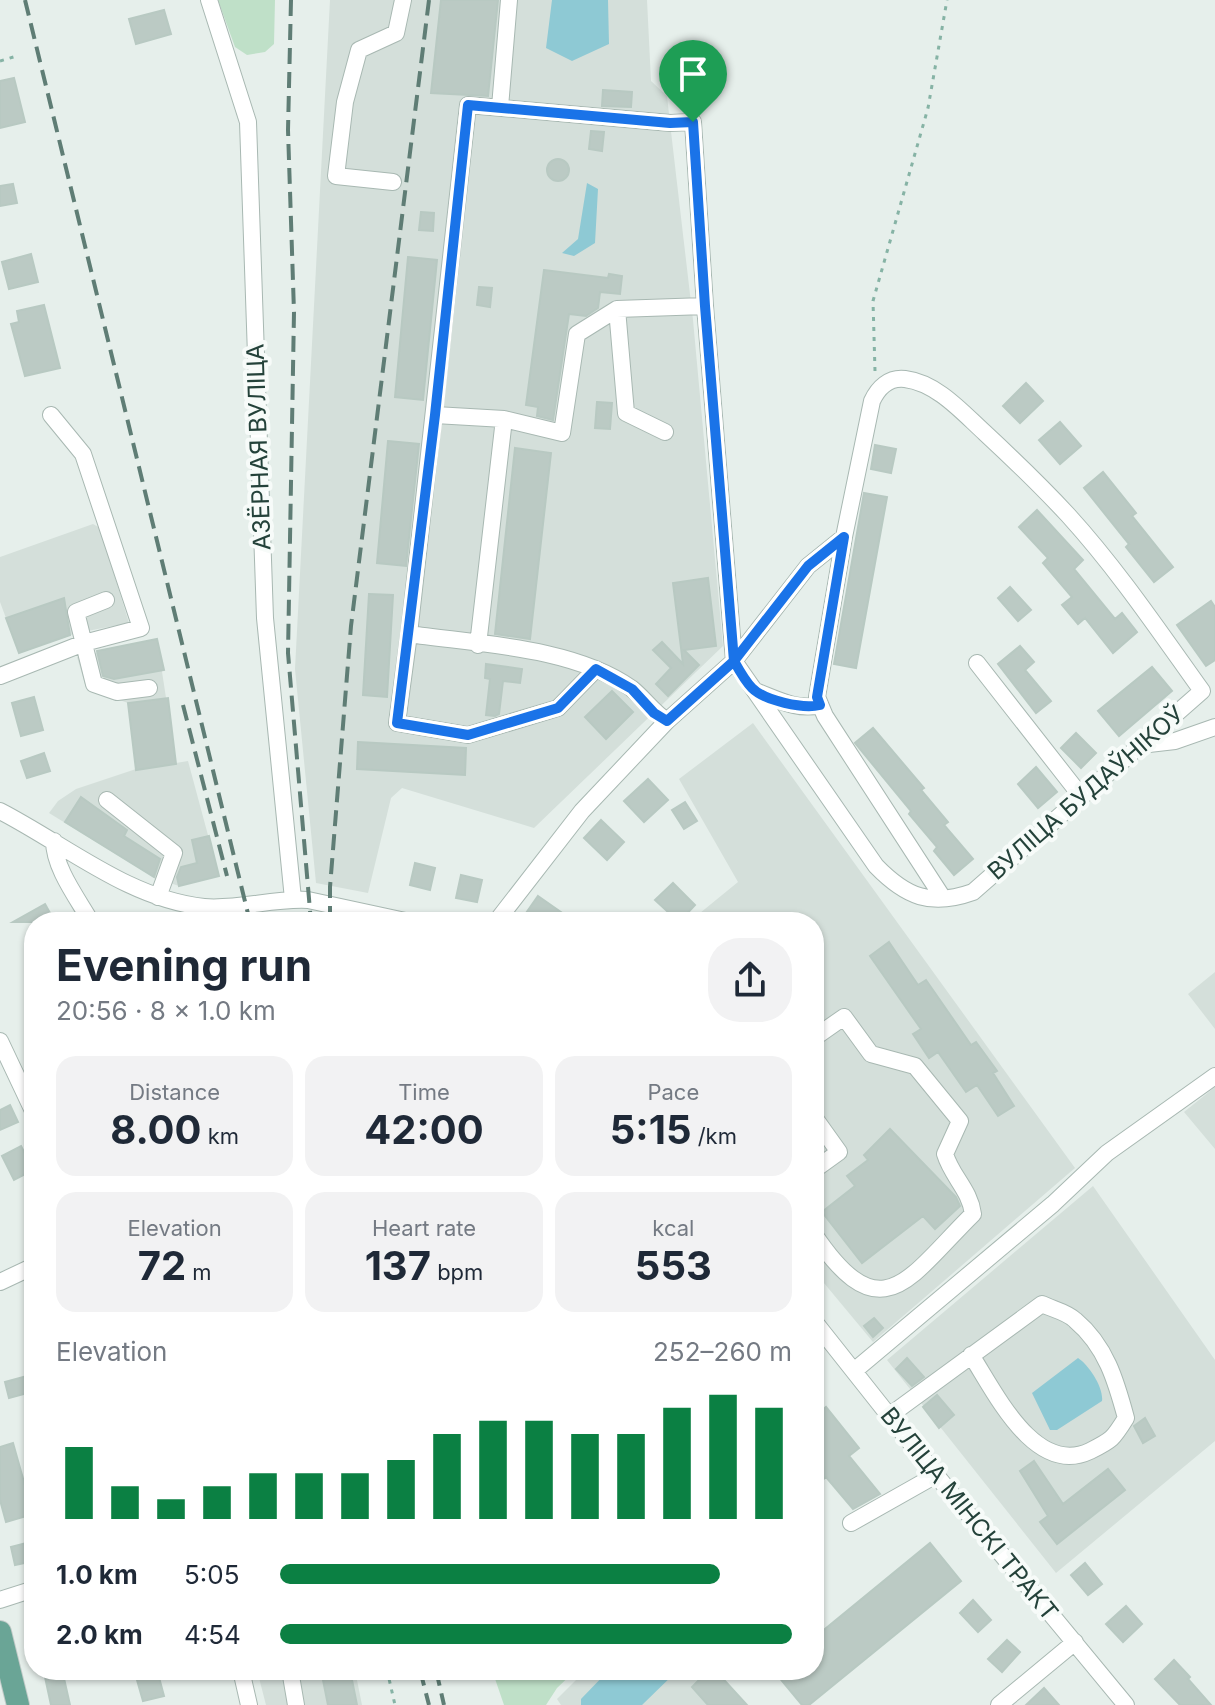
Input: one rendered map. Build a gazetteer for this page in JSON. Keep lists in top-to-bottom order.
{
  "streets": {
    "street": ["АЗЁРНАЯ ВУЛІЦА", "ВУЛІЦА БУДАЎНІКОЎ", "ВУЛІЦА МІНСКІ ТРАКТ"]
  },
  "page": {
    "heading": ["Evening run", "20:56 · 8 × 1.0 km"],
    "stats": [
      ["Distance", "8.00 km"],
      ["Time", "42:00"],
      ["Pace", "5:15 /km"],
      ["Elevation", "72 m"],
      ["Heart rate", "137 bpm"],
      ["kcal", "553"]
    ],
    "chart": ["Elevation", "252–260 m"],
    "list": [
      {
        "name": "1.0 km",
        "note": "5:05"
      },
      {
        "name": "2.0 km",
        "note": "4:54"
      }
    ]
  }
}
